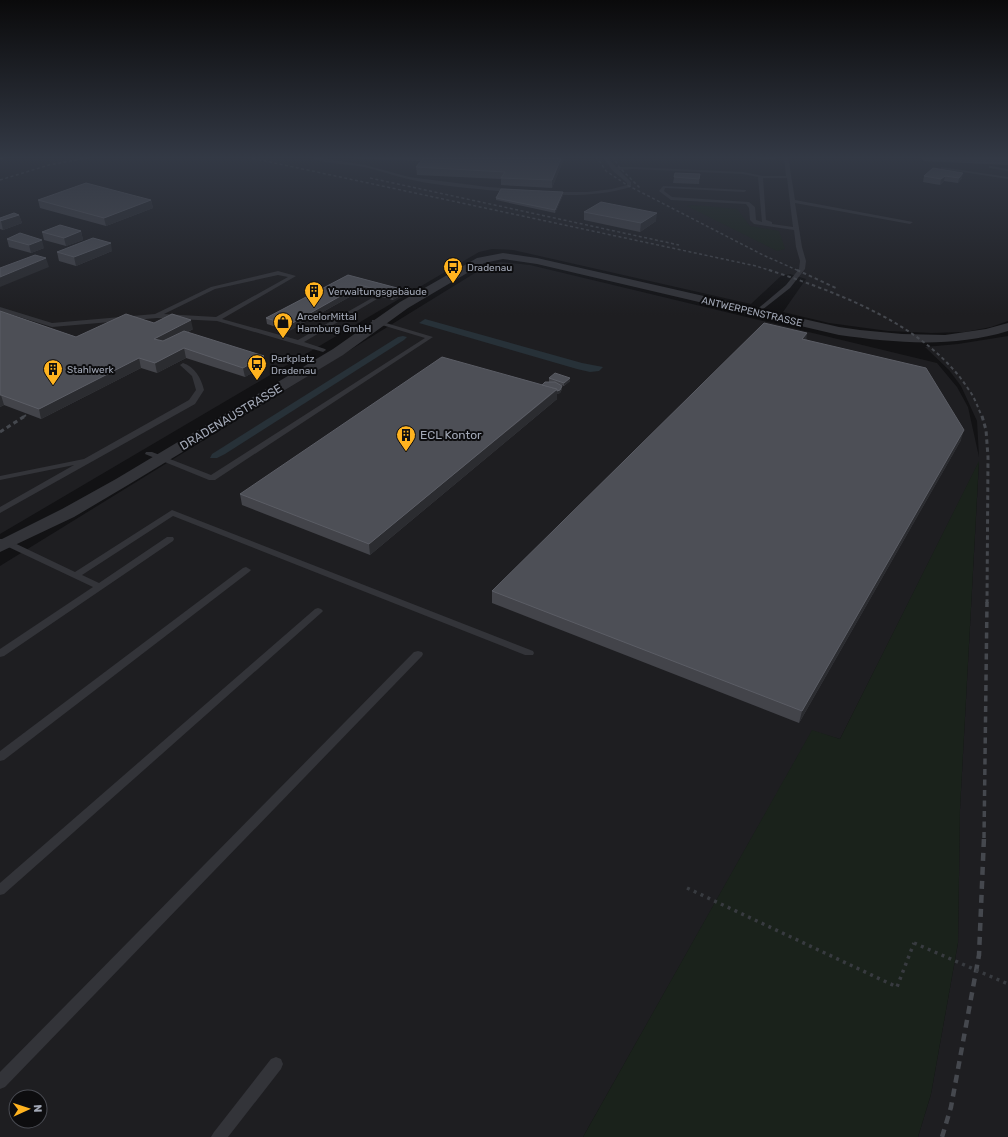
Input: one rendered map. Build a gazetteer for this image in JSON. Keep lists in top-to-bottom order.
{
  "streets": {
    "street": ["ANTWERPENSTRASSE", "DRADENAUSTRASSE"]
  },
  "crossings": [
    ["ANTWERPENSTRASSE", "DRADENAUSTRASSE"]
  ],
  "places": {
    "bus stop": ["Dradenau", "Parkplatz Dradenau"],
    "building": ["Verwaltungsgebäude", "Stahlwerk", "ECL Kontor"],
    "shop": ["ArcelorMittal Hamburg GmbH"]
  },
  "north": "right"
}
